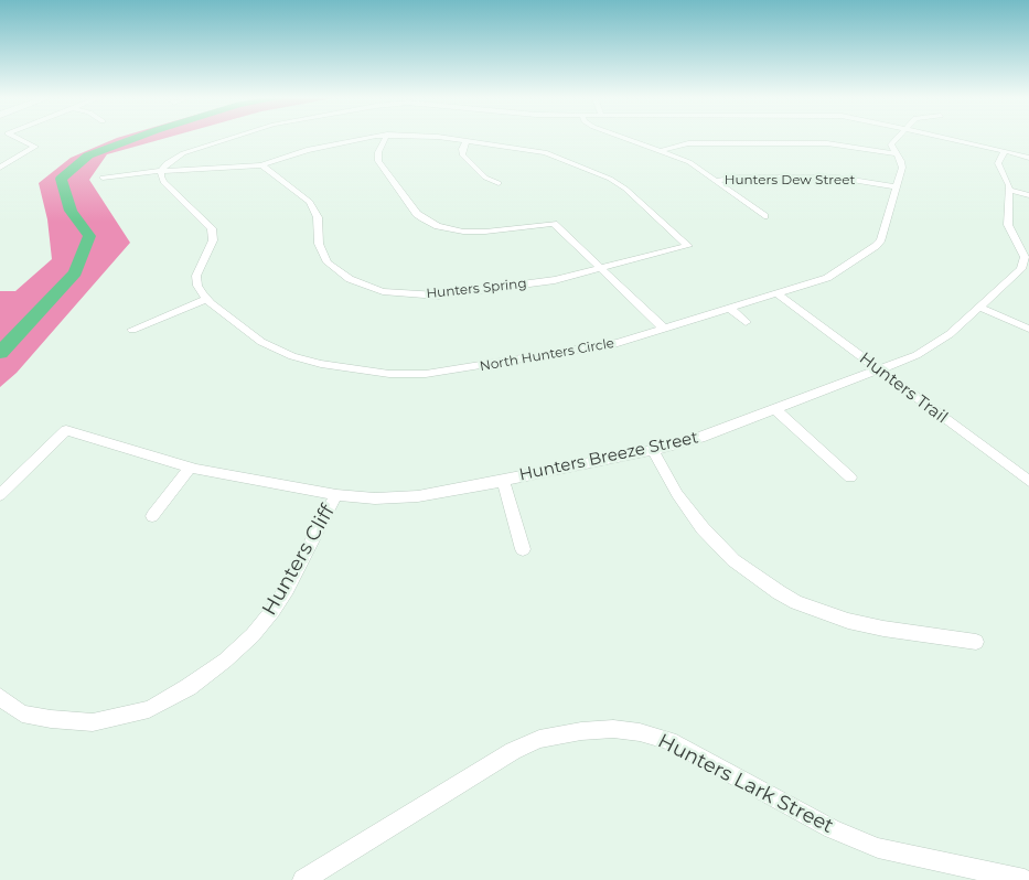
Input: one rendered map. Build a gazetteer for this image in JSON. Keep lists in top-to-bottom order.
{
  "streets": {
    "street": [
      "Hunters Dew Street",
      "Hunters Spring",
      "North Hunters Circle",
      "Hunters Trail",
      "Hunters Breeze Street",
      "Hunters Cliff",
      "Hunters Lark Street"
    ]
  },
  "crossings": [
    ["Hunters Dew Street", "North Hunters Circle"],
    ["North Hunters Circle", "Hunters Trail"],
    ["Hunters Trail", "Hunters Breeze Street"],
    ["Hunters Breeze Street", "Hunters Cliff"]
  ]
}
